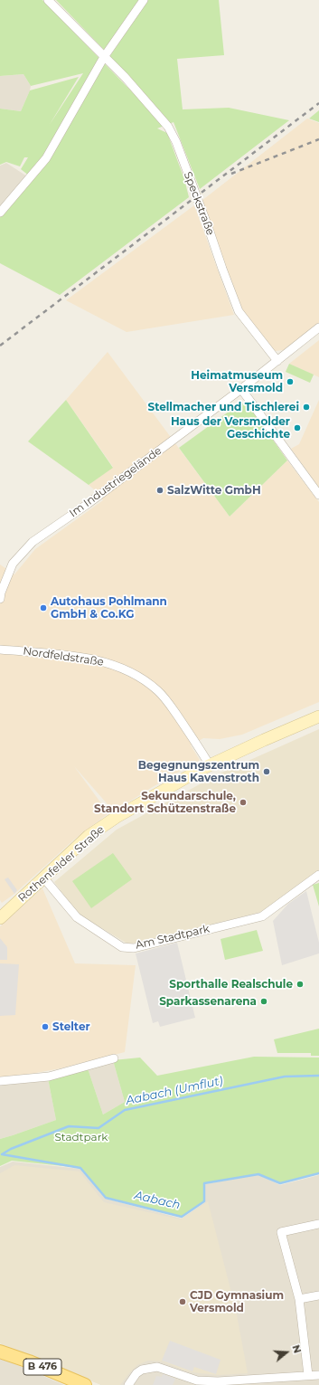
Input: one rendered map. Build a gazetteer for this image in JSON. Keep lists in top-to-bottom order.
{
  "streets": {
    "main road": ["Rothenfelder Straße", "B 476"],
    "street": [
      "Speckstraße",
      "Im Industriegelände",
      "Nordfeldstraße",
      "Am Stadtpark"
    ]
  },
  "crossings": [
    ["Speckstraße", "Im Industriegelände"],
    ["Nordfeldstraße", "Rothenfelder Straße"],
    ["Rothenfelder Straße", "Am Stadtpark"]
  ],
  "water": ["Aabach (Umflut)", "Aabach"],
  "parks": ["Stadtpark"],
  "places": [
    "Heimatmuseum Versmold",
    "Stellmacher und Tischlerei",
    "Haus der Versmolder Geschichte",
    "SalzWitte GmbH",
    "Autohaus Pohlmann GmbH & Co.KG",
    "Begegnungszentrum Haus Kavenstroth",
    "Sekundarschule, Standort Schützenstraße",
    "Sporthalle Realschule",
    "Sparkassenarena",
    "Stelter",
    "CJD Gymnasium Versmold"
  ],
  "north": "right"
}
